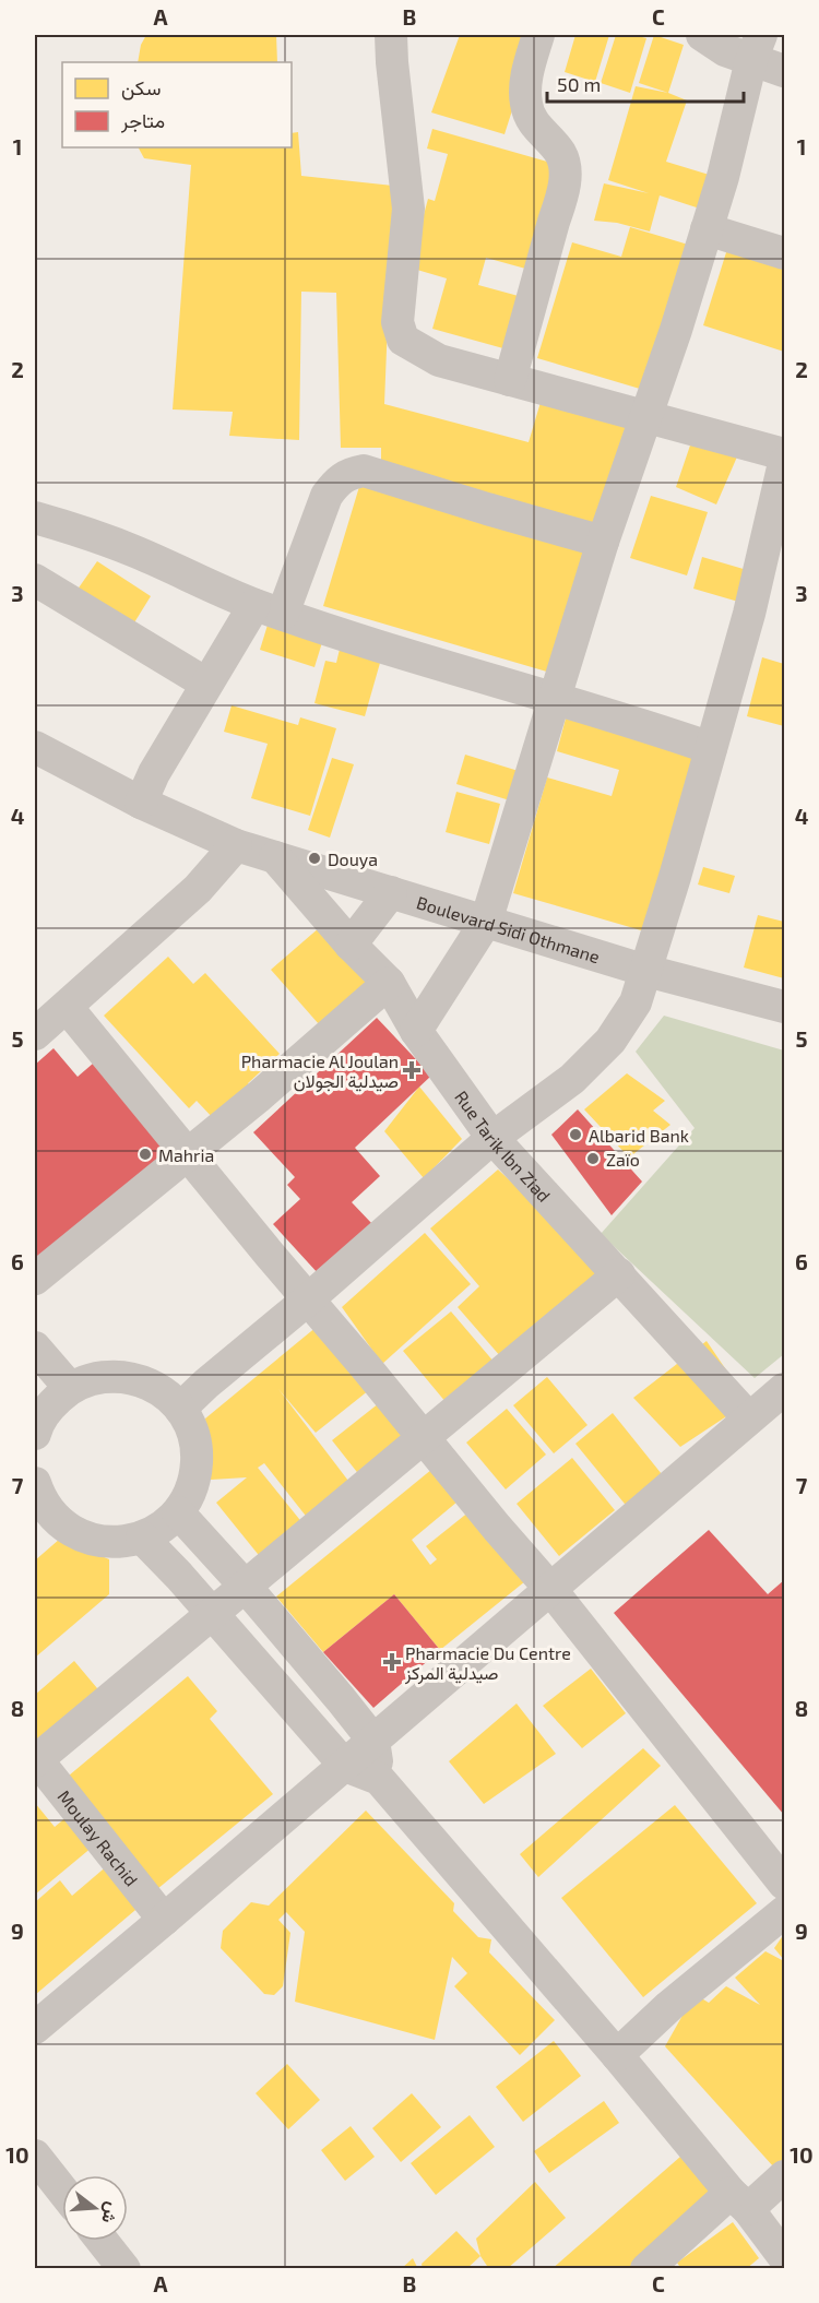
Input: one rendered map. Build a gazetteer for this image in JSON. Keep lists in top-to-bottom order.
{
  "streets": {
    "street": ["Boulevard Sidi Othmane", "Rue Tarik Ibn Ziad", "Moulay Rachid"]
  },
  "crossings": [
    ["Boulevard Sidi Othmane", "Rue Tarik Ibn Ziad"]
  ],
  "places": {
    "other": [
      "Douya",
      "Albarid Bank",
      "Mahria",
      "Zaïo"
    ],
    "health": ["Pharmacie Al Joulan صيدلية الجولان", "Pharmacie Du Centre صيدلية المركز"]
  },
  "legend": ["سكن", "متاجر"],
  "scale_bar": "50 m",
  "north": "right",
  "grid": {
    "columns": ["A", "B", "C"],
    "rows": [
      "1",
      "2",
      "3",
      "4",
      "5",
      "6",
      "7",
      "8",
      "9",
      "10"
    ]
  }
}
